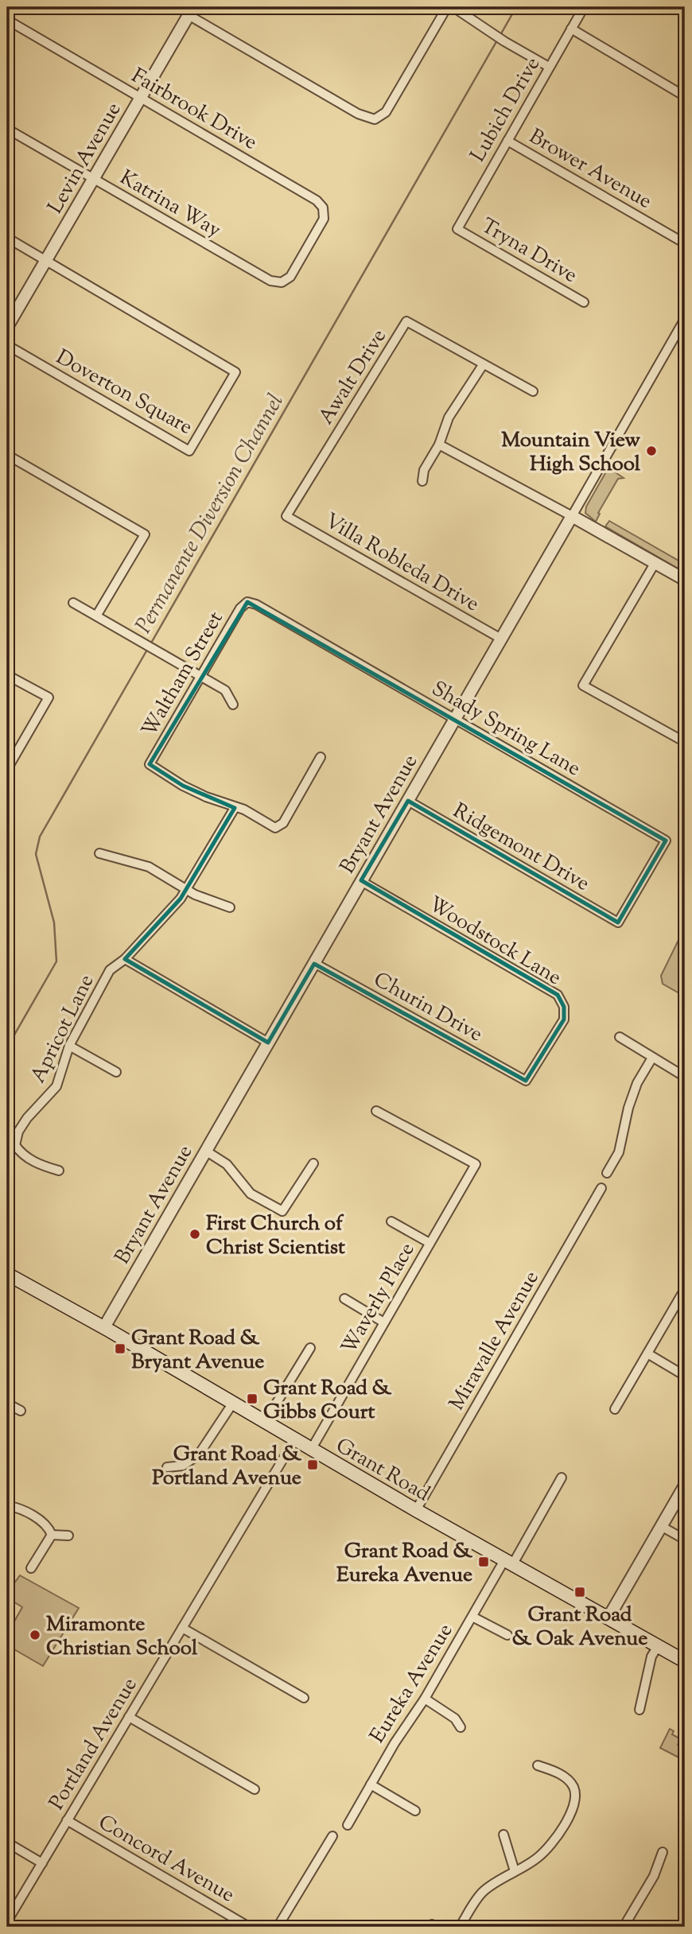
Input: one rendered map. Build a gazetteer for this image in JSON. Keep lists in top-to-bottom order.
{
  "streets": {
    "main road": ["Grant Road"],
    "street": [
      "Fairbrook Drive",
      "Lubich Drive",
      "Levin Avenue",
      "Brower Avenue",
      "Katrina Way",
      "Tryna Drive",
      "Awalt Drive",
      "Doverton Square",
      "Villa Robleda Drive",
      "Waltham Street",
      "Shady Spring Lane",
      "Bryant Avenue",
      "Ridgemont Drive",
      "Woodstock Lane",
      "Churin Drive",
      "Apricot Lane",
      "Waverly Place",
      "Miravalle Avenue",
      "Eureka Avenue",
      "Portland Avenue",
      "Concord Avenue"
    ]
  },
  "crossings": [
    ["Fairbrook Drive", "Levin Avenue"],
    ["Fairbrook Drive", "Katrina Way"],
    ["Lubich Drive", "Brower Avenue"],
    ["Lubich Drive", "Tryna Drive"],
    ["Levin Avenue", "Katrina Way"],
    ["Levin Avenue", "Doverton Square"],
    ["Awalt Drive", "Villa Robleda Drive"],
    ["Villa Robleda Drive", "Bryant Avenue"],
    ["Waltham Street", "Shady Spring Lane"],
    ["Waltham Street", "Apricot Lane"],
    ["Shady Spring Lane", "Bryant Avenue"],
    ["Shady Spring Lane", "Ridgemont Drive"],
    ["Bryant Avenue", "Ridgemont Drive"],
    ["Bryant Avenue", "Woodstock Lane"],
    ["Bryant Avenue", "Churin Drive"],
    ["Bryant Avenue", "Grant Road"],
    ["Woodstock Lane", "Churin Drive"],
    ["Waverly Place", "Grant Road"],
    ["Miravalle Avenue", "Grant Road"],
    ["Grant Road", "Eureka Avenue"],
    ["Grant Road", "Portland Avenue"],
    ["Portland Avenue", "Concord Avenue"]
  ],
  "water": ["Permanente Diversion Channel"],
  "places": {
    "other": ["Mountain View High School", "First Church of Christ Scientist", "Miramonte Christian School"],
    "transit": [
      "Grant Road & Bryant Avenue",
      "Grant Road & Gibbs Court",
      "Grant Road & Portland Avenue",
      "Grant Road & Eureka Avenue",
      "Grant Road & Oak Avenue"
    ]
  }
}
